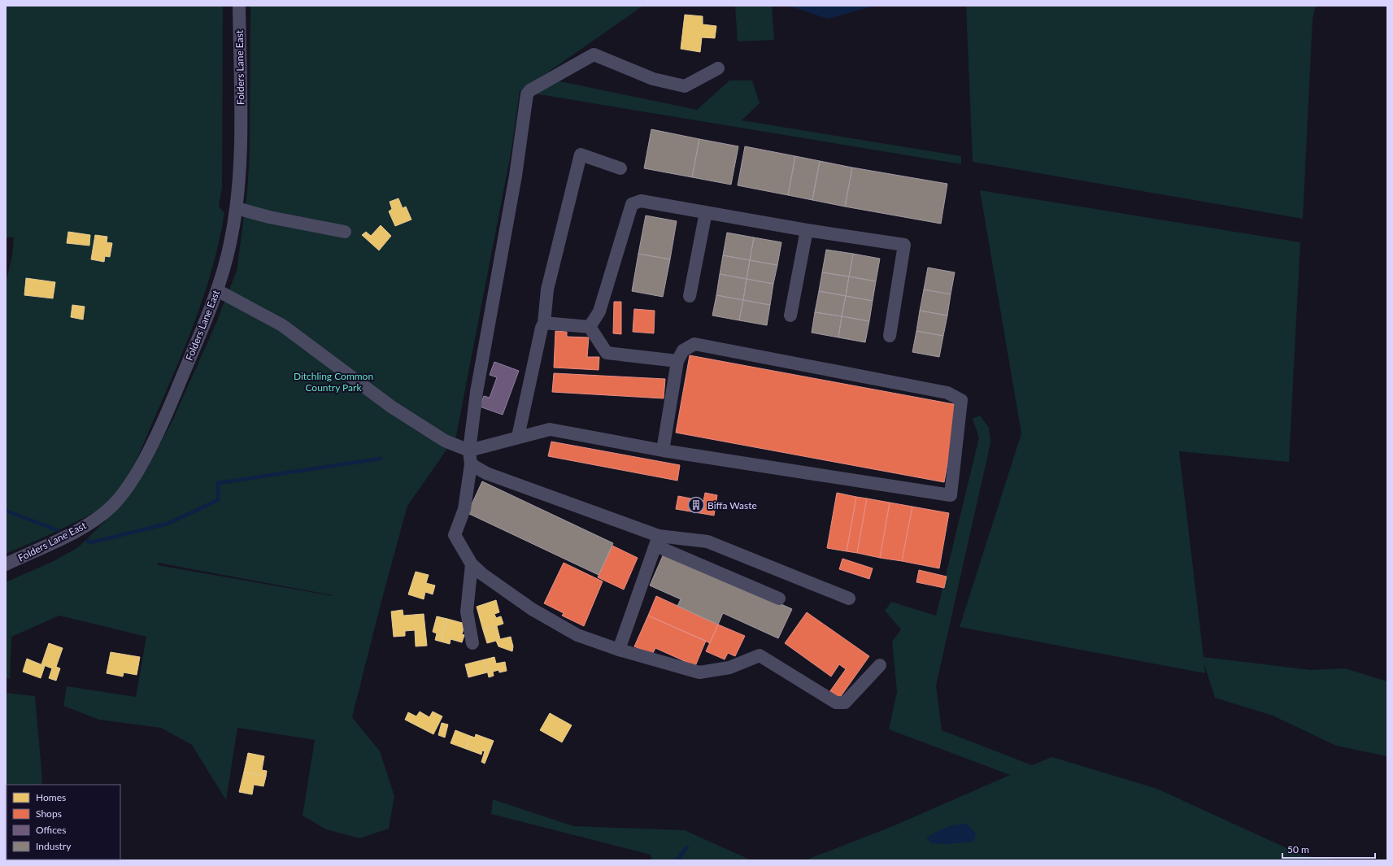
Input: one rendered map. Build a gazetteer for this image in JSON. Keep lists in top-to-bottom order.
{
  "streets": {
    "street": ["Folders Lane East"]
  },
  "parks": ["Ditchling Common Country Park"],
  "places": {
    "building": ["Biffa Waste"]
  },
  "legend": [
    "Homes",
    "Shops",
    "Offices",
    "Industry"
  ],
  "scale_bar": "50 m"
}
